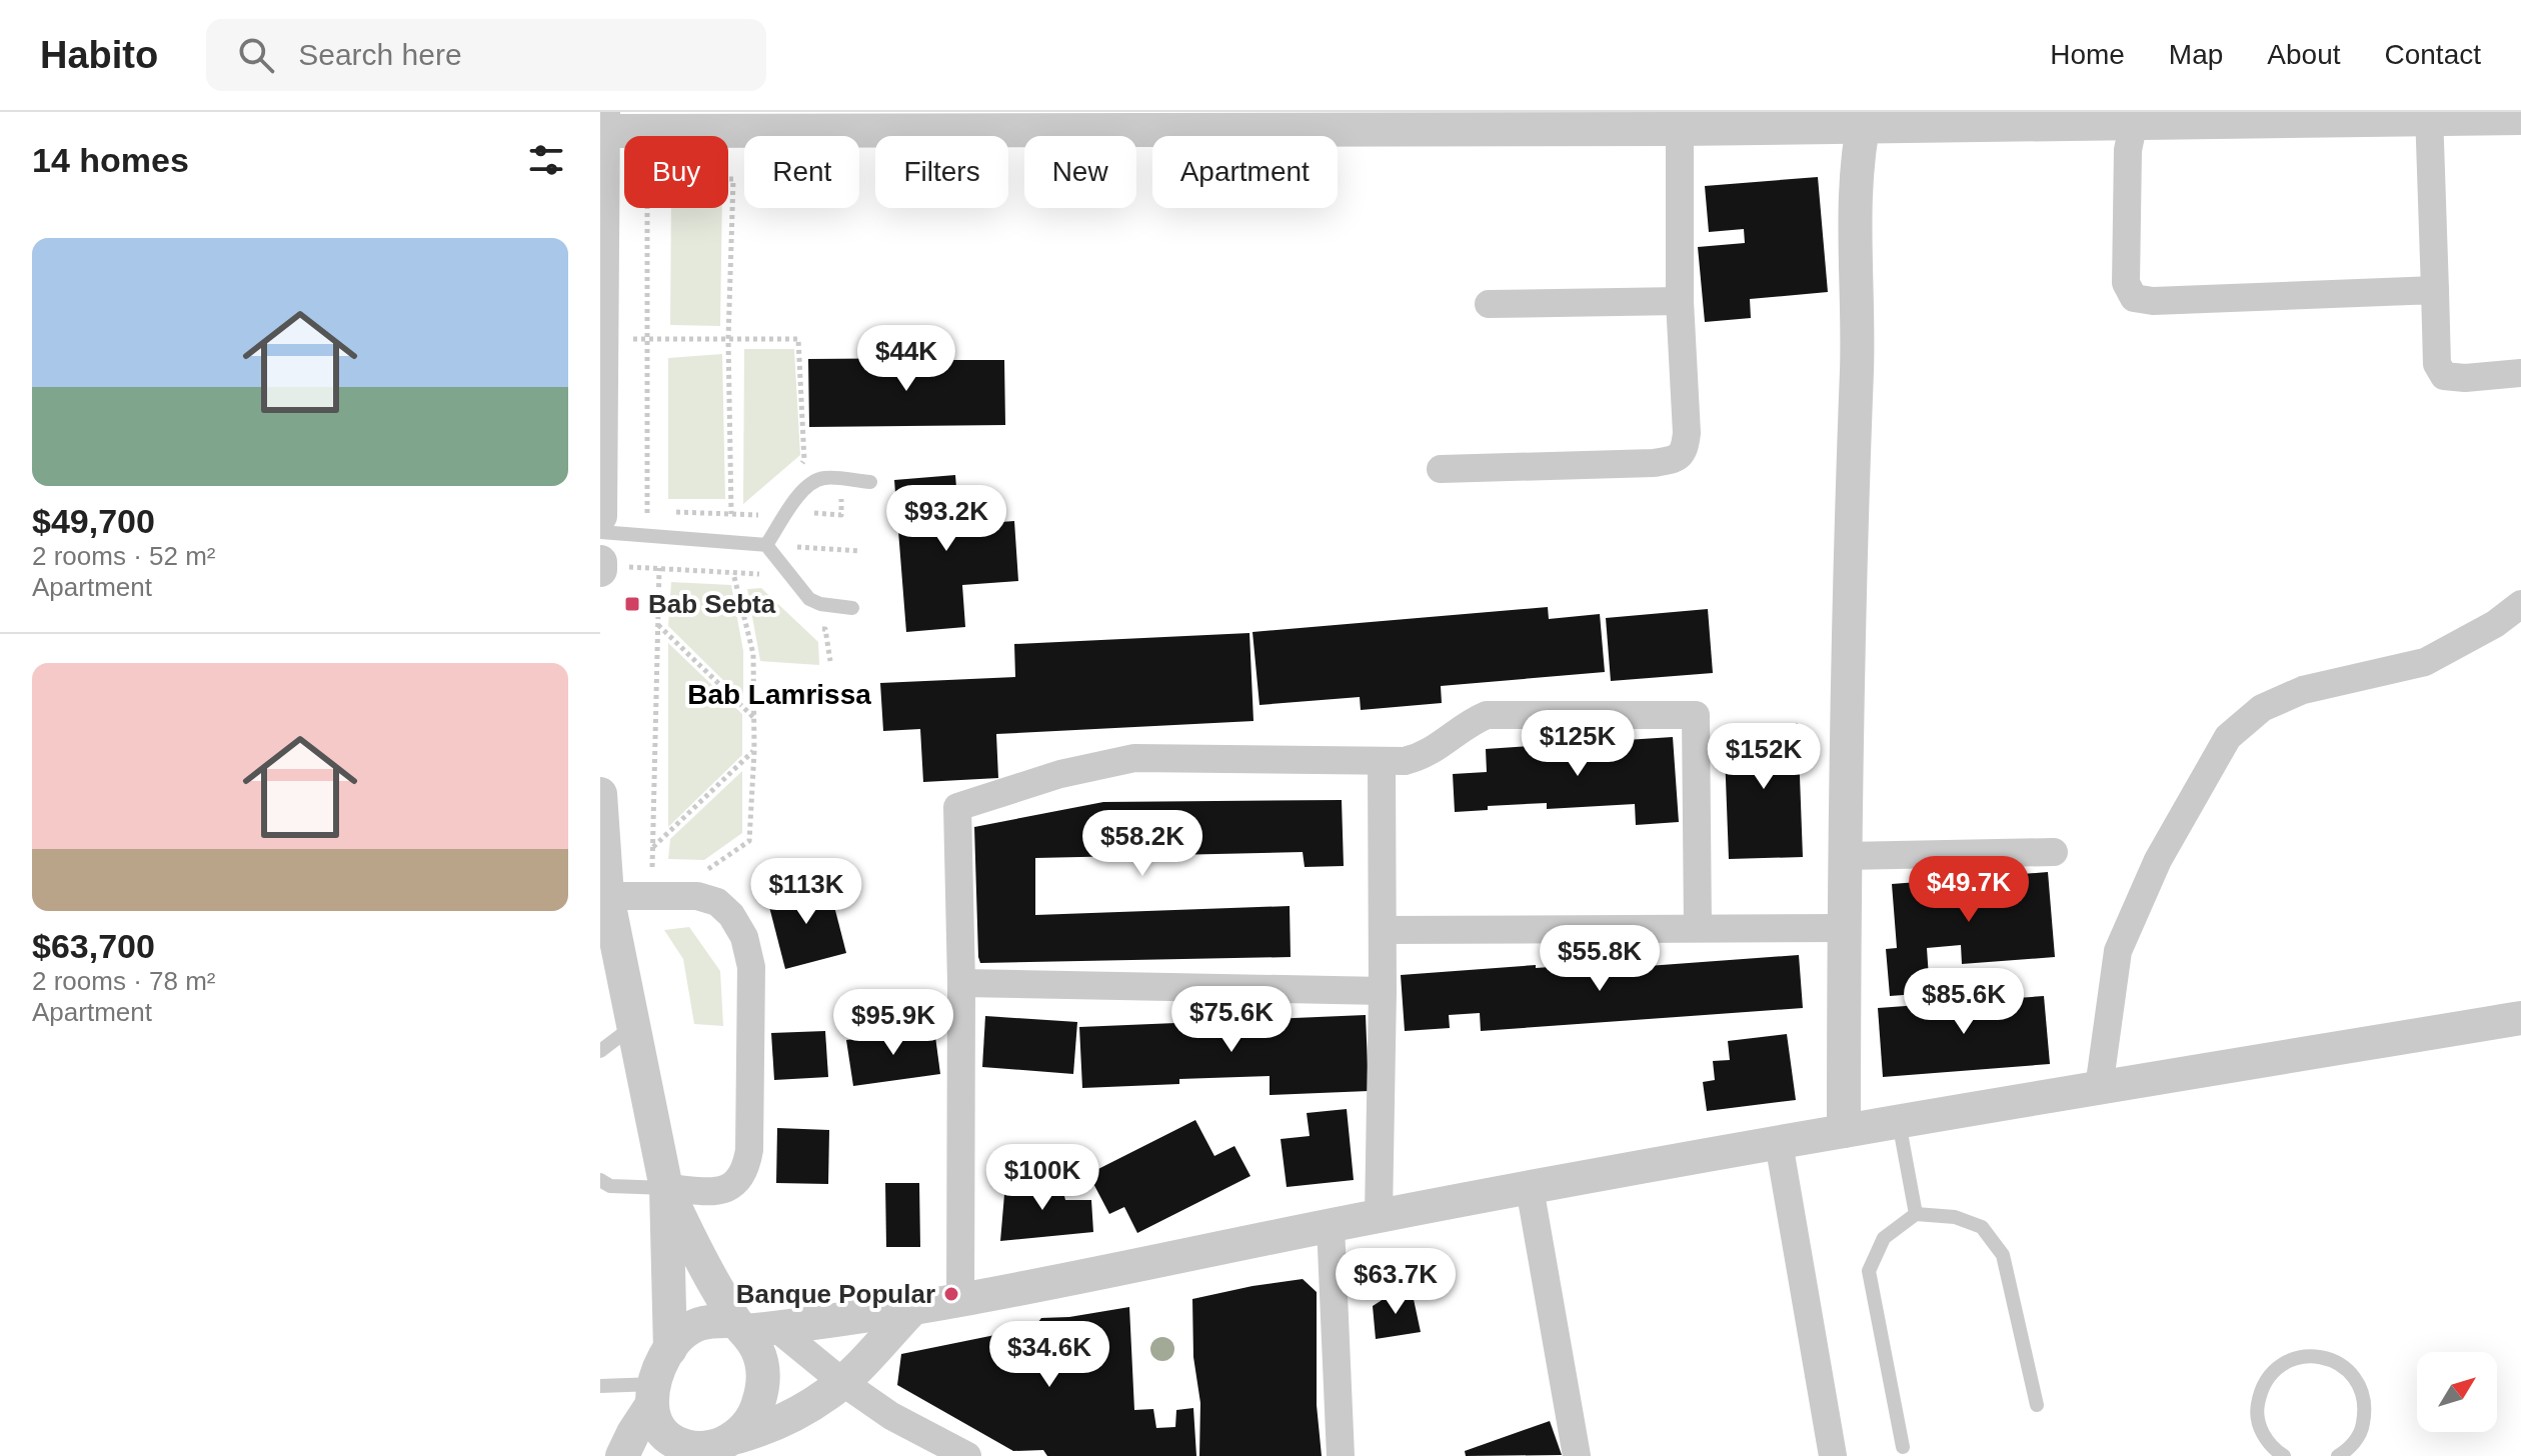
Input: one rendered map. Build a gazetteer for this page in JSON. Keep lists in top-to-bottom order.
{
  "districts": ["Bab Lamrissa"],
  "places": {
    "transit": ["Bab Sebta"],
    "other": ["Banque Popular"]
  },
  "north": "top right",
  "page": {
    "header": "Habito",
    "search": "Search here",
    "nav": [
      "Home",
      "Map",
      "About",
      "Contact"
    ],
    "heading": "14 homes",
    "chip": [
      "Buy",
      "Rent",
      "Filters",
      "New",
      "Apartment"
    ],
    "list": [
      {
        "name": "$49,700",
        "note": "2 rooms · 52 m² · Apartment"
      },
      {
        "name": "$63,700",
        "note": "2 rooms · 78 m² · Apartment"
      }
    ],
    "price": [
      "$44K",
      "$93.2K",
      "$125K",
      "$152K",
      "$58.2K",
      "$49.7K",
      "$113K",
      "$55.8K",
      "$85.6K",
      "$75.6K",
      "$95.9K",
      "$100K",
      "$63.7K",
      "$34.6K"
    ]
  }
}
